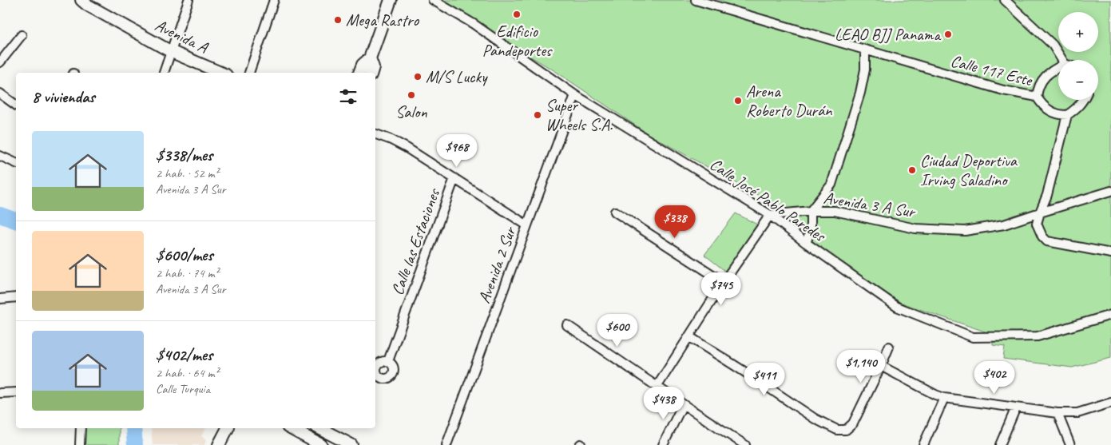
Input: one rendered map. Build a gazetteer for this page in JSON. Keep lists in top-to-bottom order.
{
  "streets": {
    "street": [
      "Avenida A",
      "Calle 117 Este",
      "Calle José Pablo Paredes",
      "Avenida 3 A Sur",
      "Calle las Estaciones",
      "Avenida 2 Sur"
    ]
  },
  "crossings": [
    ["Calle José Pablo Paredes", "Avenida 3 A Sur"],
    ["Calle José Pablo Paredes", "Avenida 2 Sur"]
  ],
  "places": [
    "Edificio Pandeportes",
    "Mega Rastro",
    "LEAO BJJ Panama",
    "M/S Lucky",
    "Salon",
    "Arena Roberto Durán",
    "Super Wheels S.A.",
    "Ciudad Deportiva Irving Saladino"
  ],
  "page": {
    "map_buttons": ["+", "−"],
    "heading": "8 viviendas",
    "list": [
      {
        "name": "$338/mes",
        "note": "2 hab. · 52 m² · Avenida 3 A Sur"
      },
      {
        "name": "$600/mes",
        "note": "2 hab. · 74 m² · Avenida 3 A Sur"
      },
      {
        "name": "$402/mes",
        "note": "2 hab. · 64 m² · Calle Turquia"
      }
    ],
    "price": [
      "$968",
      "$338",
      "$745",
      "$600",
      "$1,140",
      "$402",
      "$411",
      "$438"
    ]
  }
}
